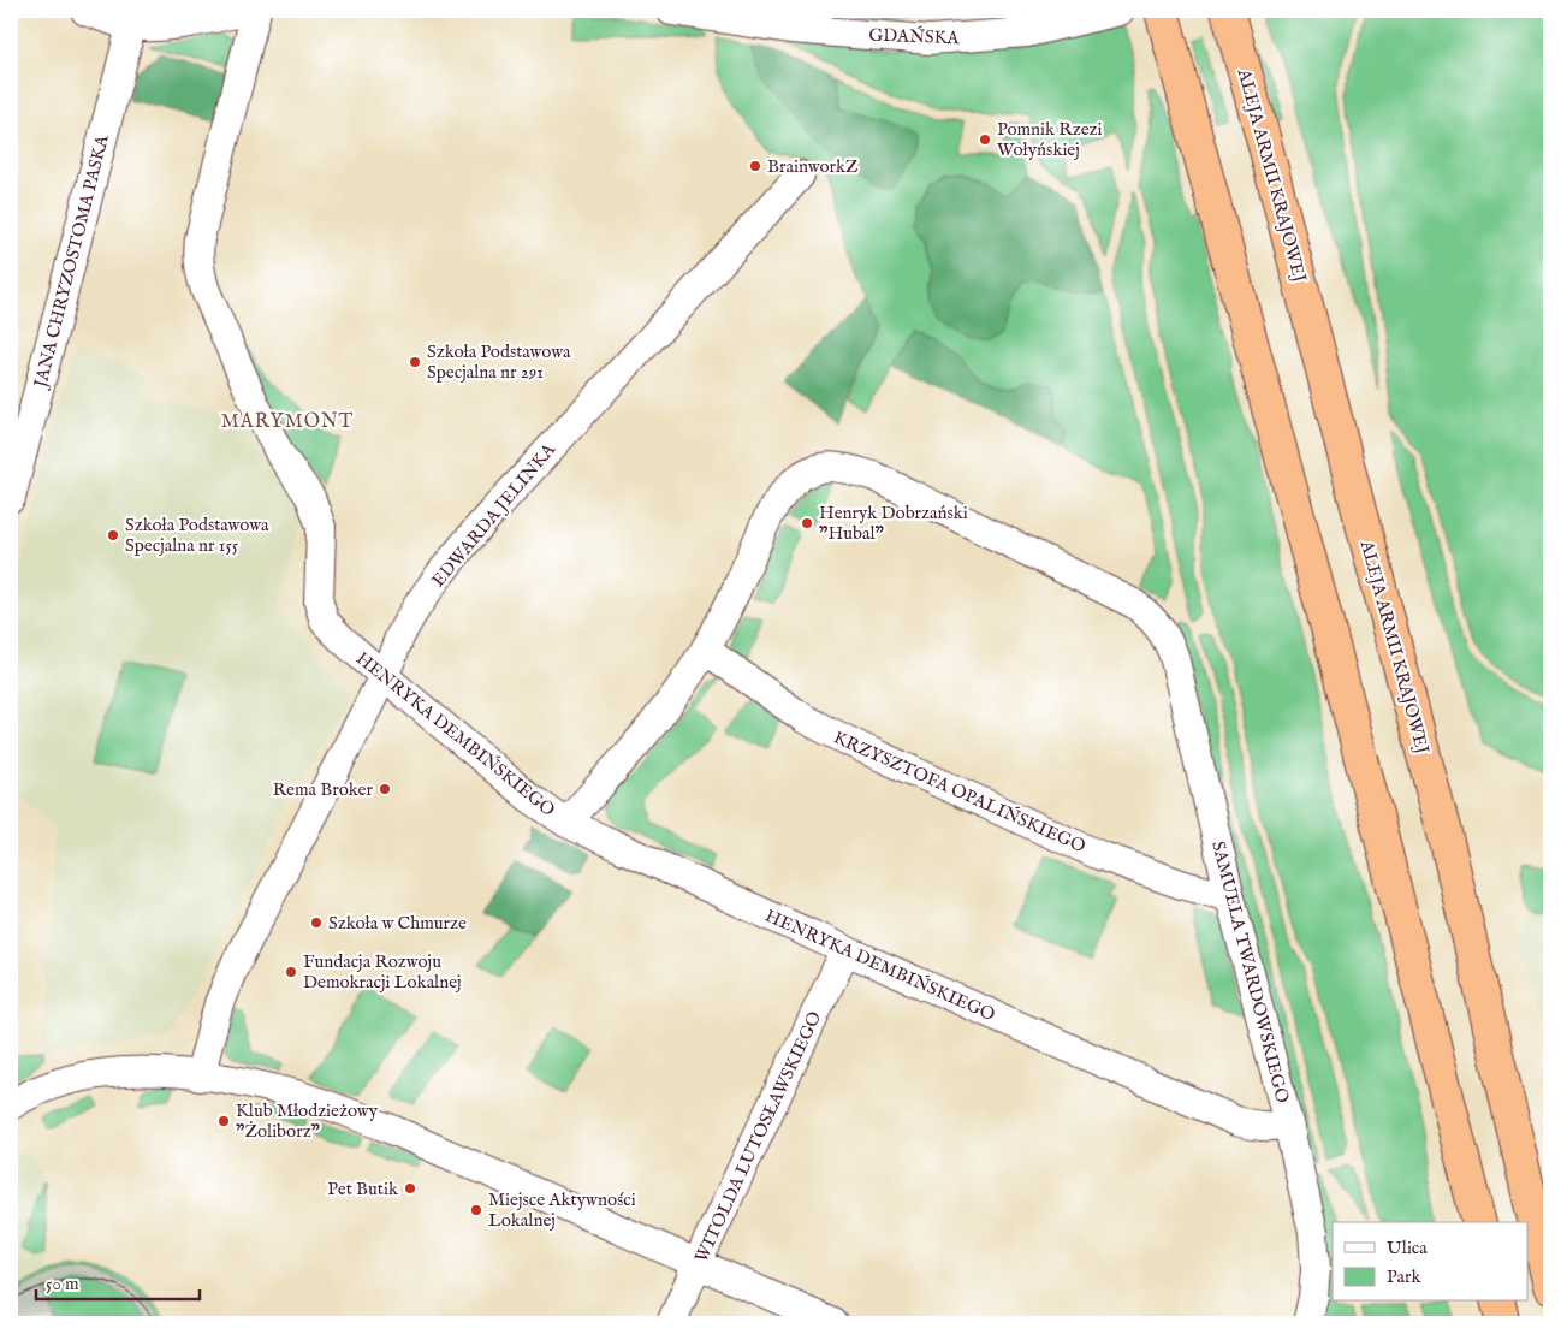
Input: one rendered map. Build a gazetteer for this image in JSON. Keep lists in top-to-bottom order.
{
  "streets": {
    "highway": ["ALEJA ARMII KRAJOWEJ"],
    "street": [
      "GDAŃSKA",
      "JANA CHRYZOSTOMA PASKA",
      "EDWARDA JELINKA",
      "HENRYKA DEMBIŃSKIEGO",
      "KRZYSZTOFA OPALIŃSKIEGO",
      "SAMUELA TWARDOWSKIEGO",
      "WITOLDA LUTOSŁAWSKIEGO"
    ]
  },
  "crossings": [
    ["EDWARDA JELINKA", "HENRYKA DEMBIŃSKIEGO"],
    ["HENRYKA DEMBIŃSKIEGO", "SAMUELA TWARDOWSKIEGO"],
    ["HENRYKA DEMBIŃSKIEGO", "WITOLDA LUTOSŁAWSKIEGO"],
    ["KRZYSZTOFA OPALIŃSKIEGO", "SAMUELA TWARDOWSKIEGO"]
  ],
  "districts": ["MARYMONT"],
  "places": [
    "Pomnik Rzezi Wołyńskiej",
    "BrainworkZ",
    "Szkoła Podstawowa Specjalna nr 291",
    "Henryk Dobrzański \"Hubal\"",
    "Szkoła Podstawowa Specjalna nr 155",
    "Rema Broker",
    "Szkoła w Chmurze",
    "Fundacja Rozwoju Demokracji Lokalnej",
    "Klub Młodzieżowy \"Żoliborz\"",
    "Pet Butik",
    "Miejsce Aktywności Lokalnej"
  ],
  "legend": ["Ulica", "Park"],
  "scale_bar": "50 m"
}
